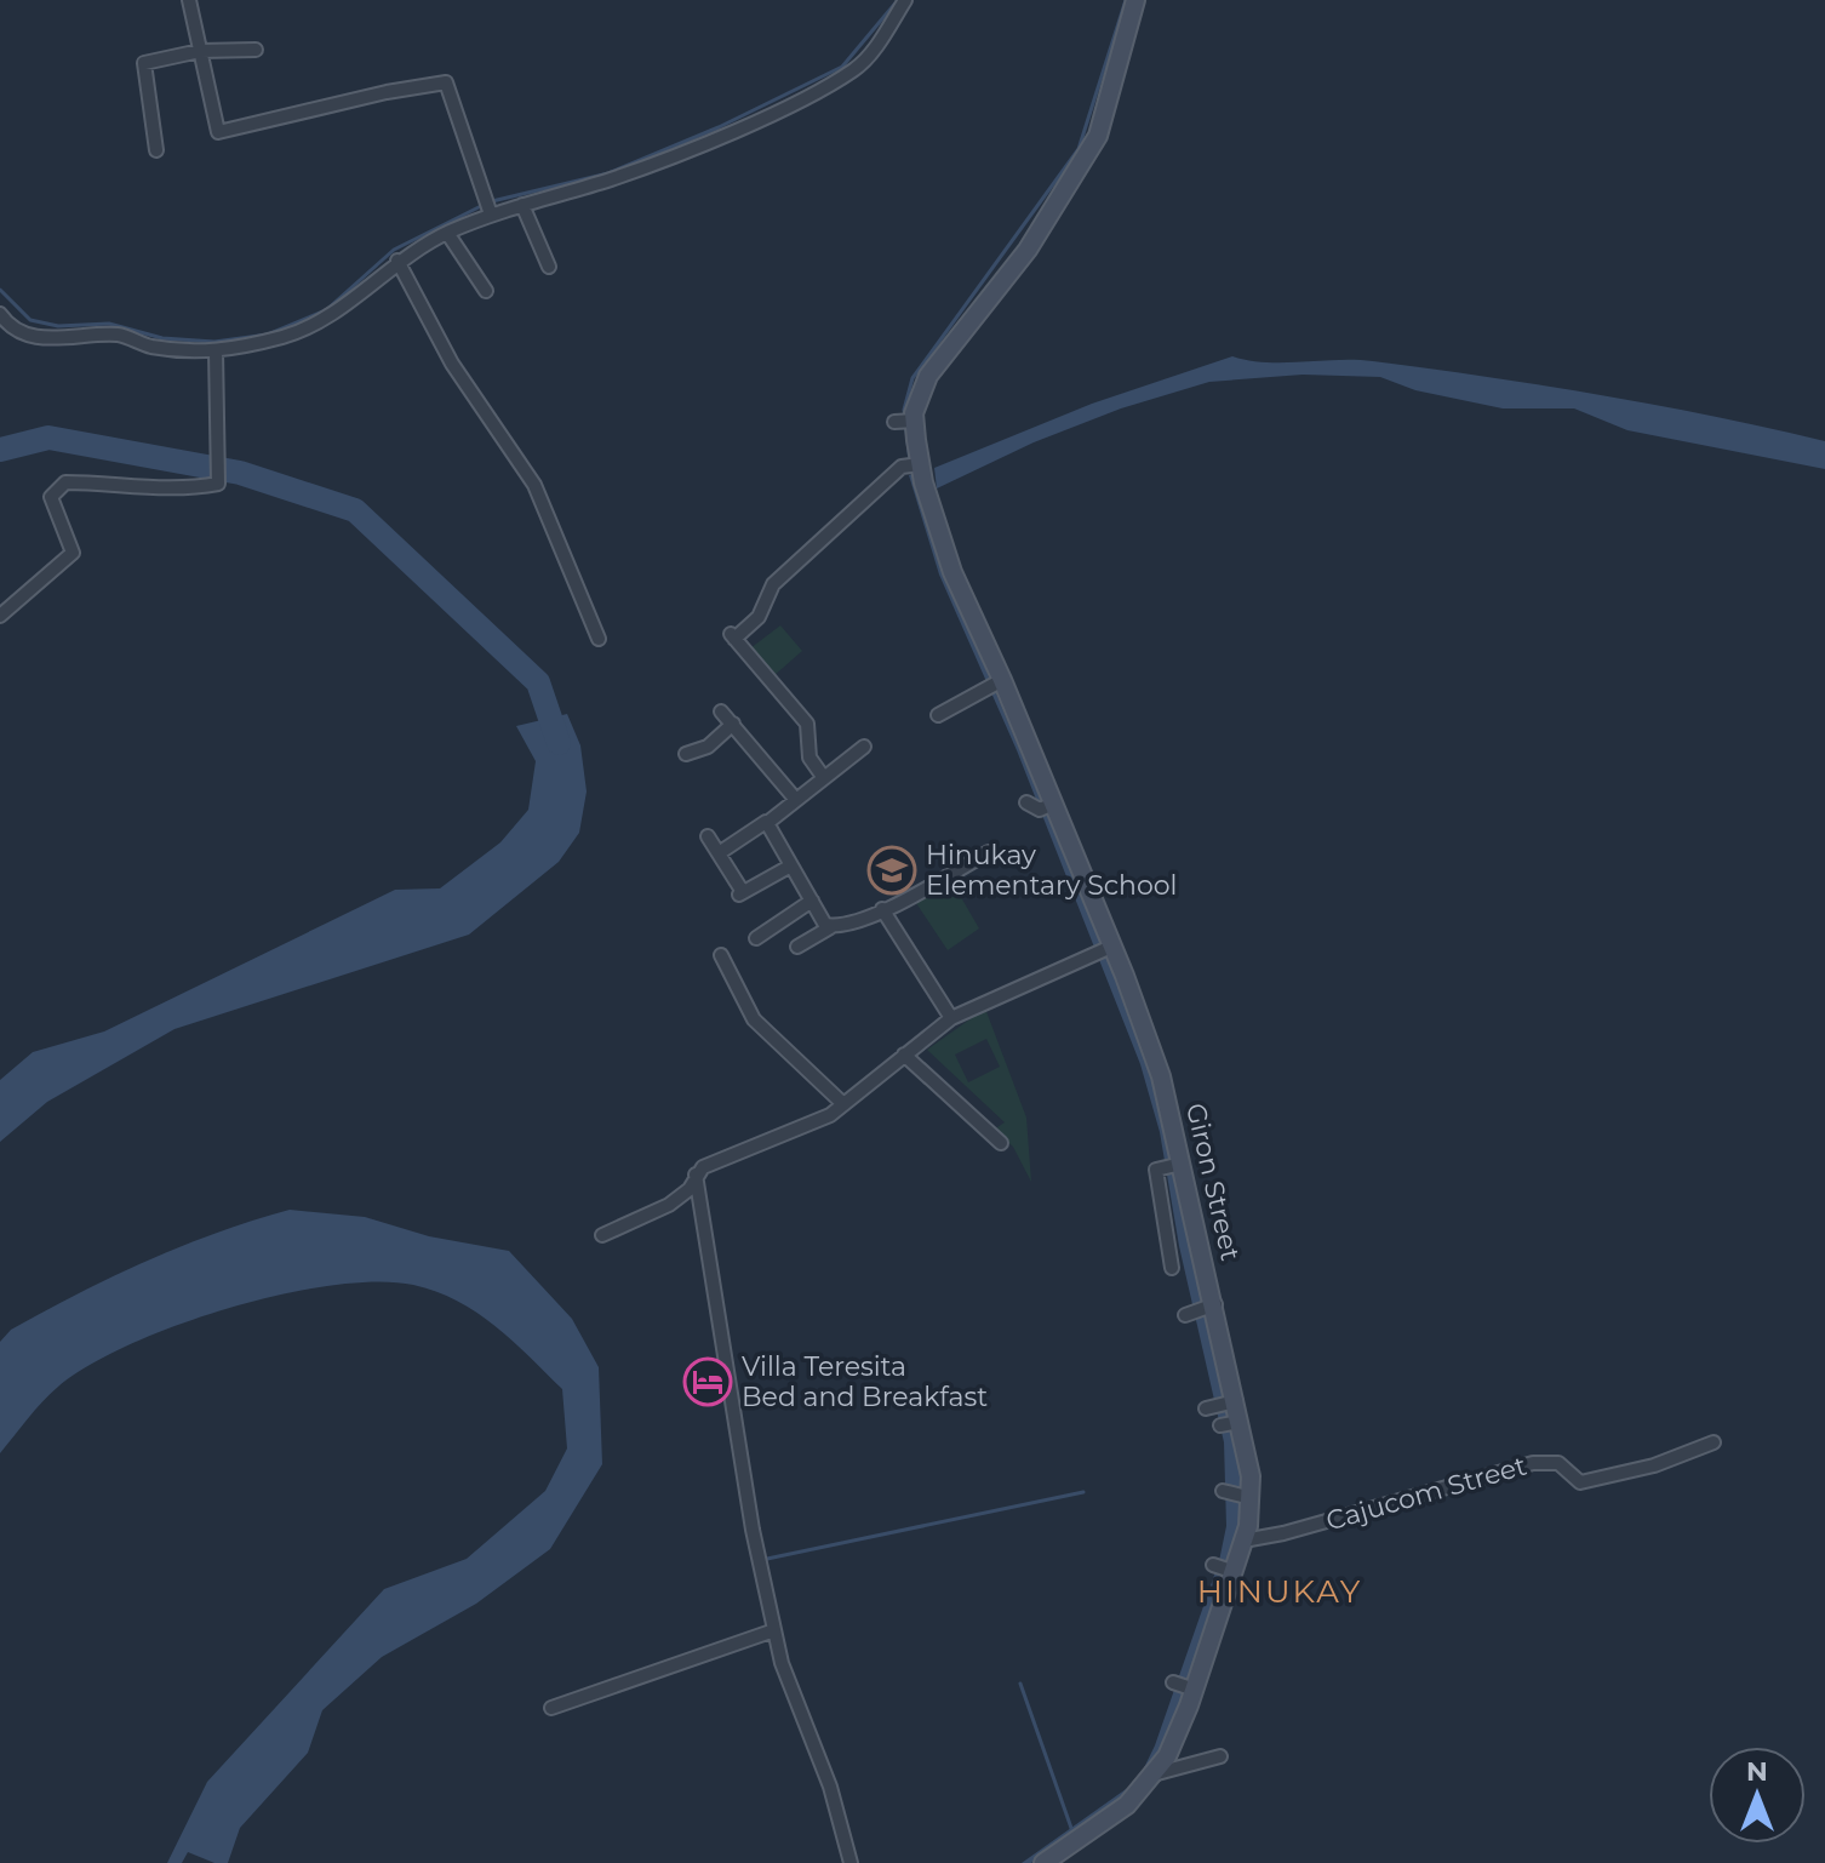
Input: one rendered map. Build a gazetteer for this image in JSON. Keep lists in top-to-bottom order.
{
  "streets": {
    "street": ["Giron Street", "Cajucom Street"]
  },
  "crossings": [
    ["Giron Street", "Cajucom Street"]
  ],
  "districts": ["HINUKAY"],
  "places": {
    "school or university": ["Hinukay Elementary School"],
    "hotel": ["Villa Teresita Bed and Breakfast"]
  },
  "north": "top"
}
